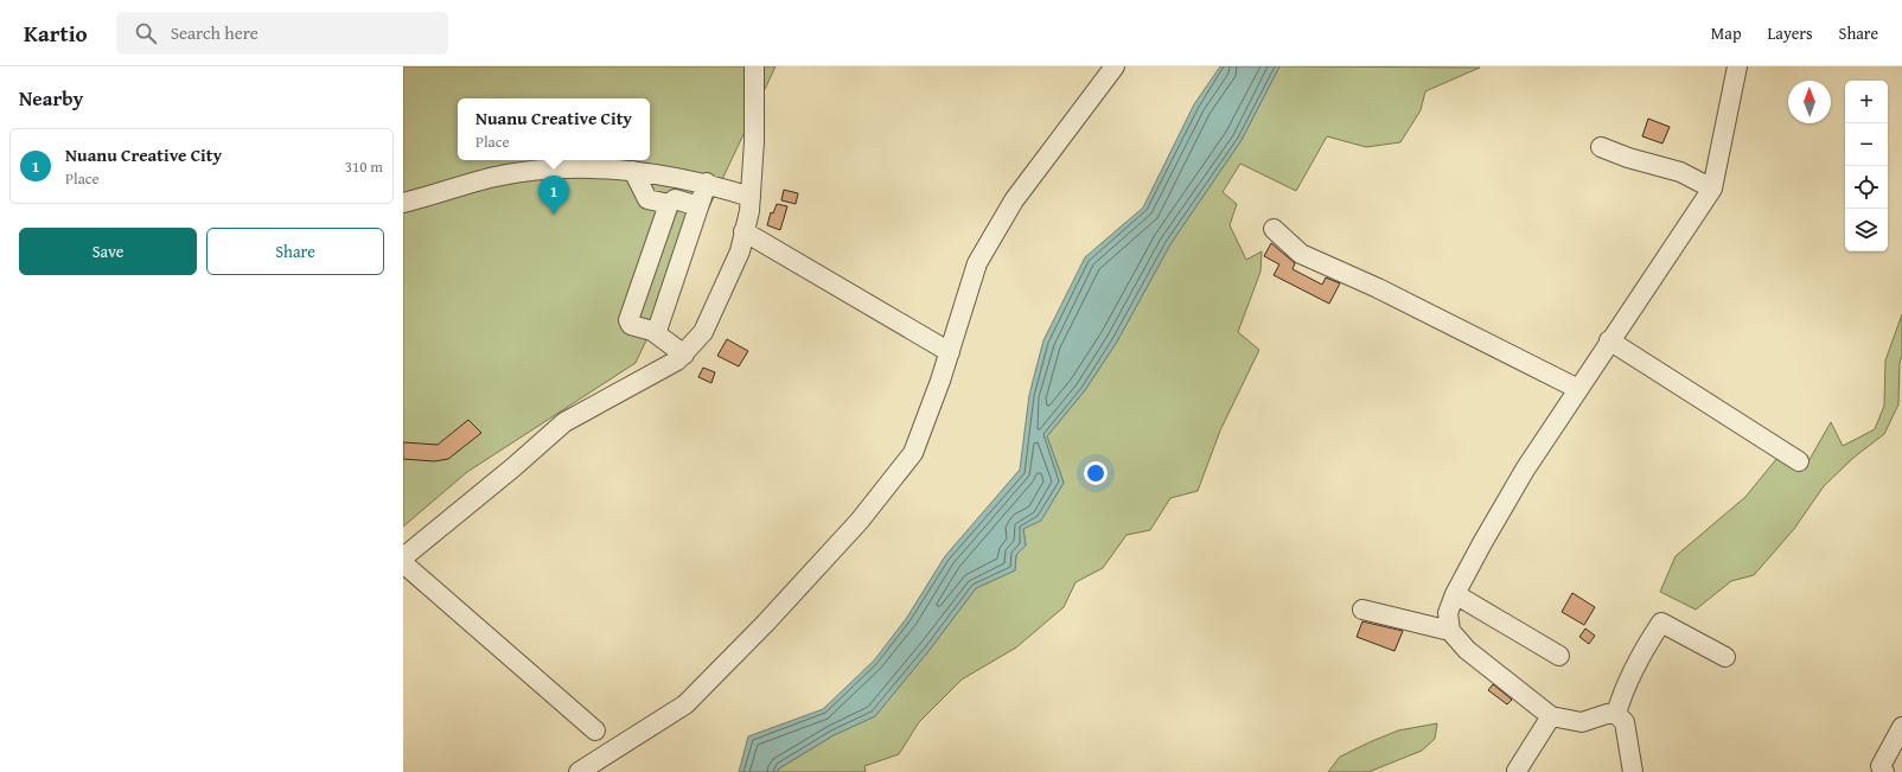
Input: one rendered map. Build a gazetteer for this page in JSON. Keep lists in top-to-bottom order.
{
  "north": "top",
  "page": {
    "header": "Kartio",
    "search": "Search here",
    "nav": ["Map", "Layers", "Share"],
    "heading": "Nearby",
    "map_buttons": ["+", "−"],
    "popup": ["Nuanu Creative City", "Place"],
    "list": [
      {
        "mark": "1",
        "name": "Nuanu Creative City",
        "note": "Place",
        "value": "310 m"
      }
    ],
    "pins": "1",
    "buttons": ["Save", "Share"]
  }
}
